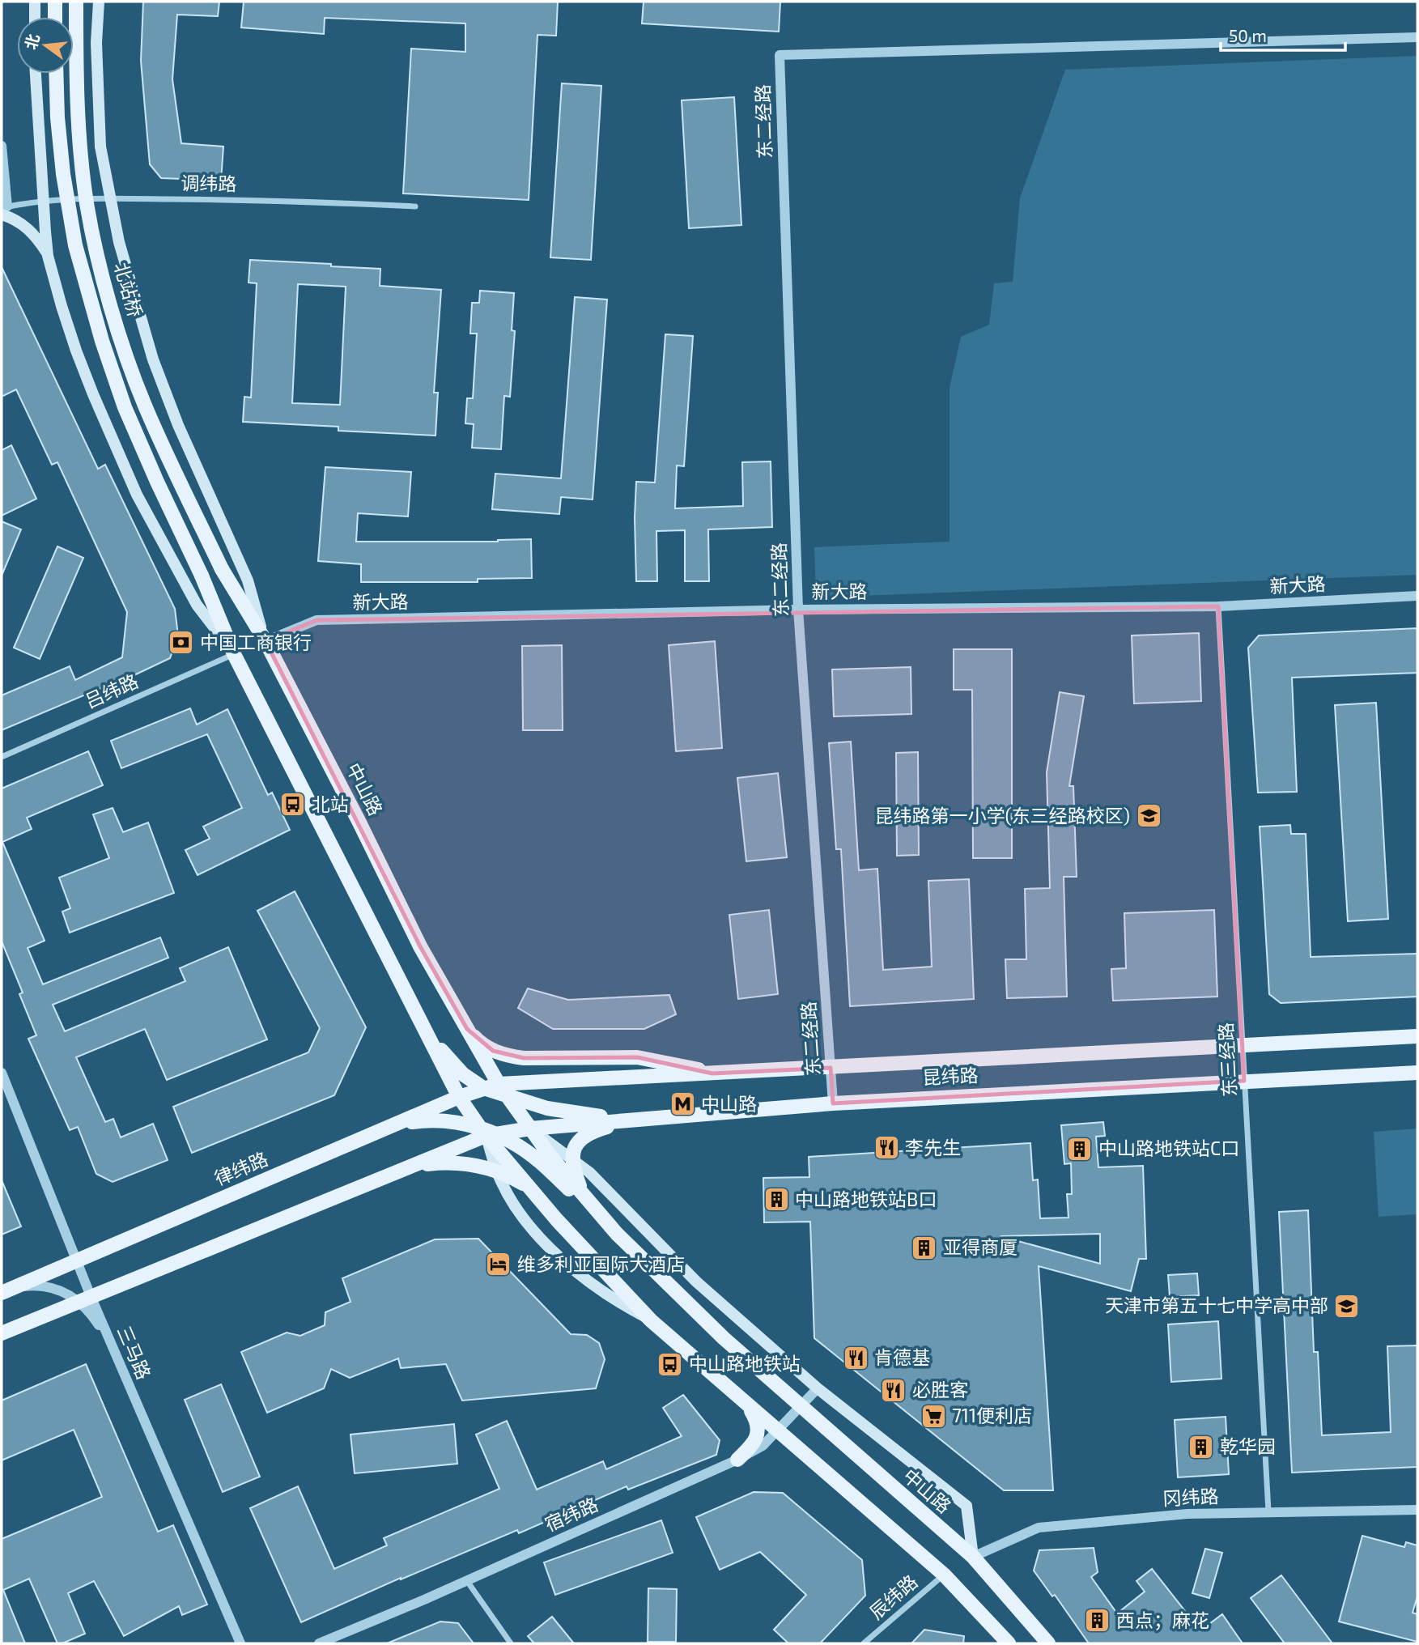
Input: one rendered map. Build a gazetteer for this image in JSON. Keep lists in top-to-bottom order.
{
  "streets": {
    "main road": [
      "北站桥",
      "中山路",
      "昆纬路",
      "律纬路"
    ],
    "street": [
      "东二经路",
      "调纬路",
      "新大路",
      "吕纬路",
      "东三经路",
      "三马路",
      "冈纬路",
      "宿纬路",
      "辰纬路"
    ]
  },
  "crossings": [
    ["东二经路", "新大路"],
    ["东二经路", "昆纬路"],
    ["北站桥", "吕纬路"],
    ["北站桥", "中山路"],
    ["新大路", "中山路"],
    ["新大路", "东三经路"],
    ["中山路", "昆纬路"],
    ["中山路", "冈纬路"],
    ["中山路", "宿纬路"],
    ["东三经路", "昆纬路"],
    ["东三经路", "冈纬路"]
  ],
  "places": {
    "bank": ["中国工商银行"],
    "bus stop": ["北站", "中山路地铁站"],
    "school or university": ["昆纬路第一小学(东三经路校区)", "天津市第五十七中学高中部"],
    "metro station": ["中山路"],
    "restaurant": ["李先生", "肯德基", "必胜客"],
    "building": [
      "中山路地铁站C口",
      "中山路地铁站B口",
      "亚得商厦",
      "乾华园",
      "西点；麻花"
    ],
    "hotel": ["维多利亚国际大酒店"],
    "supermarket": ["711便利店"]
  },
  "scale_bar": "50 m",
  "north": "left"
}
